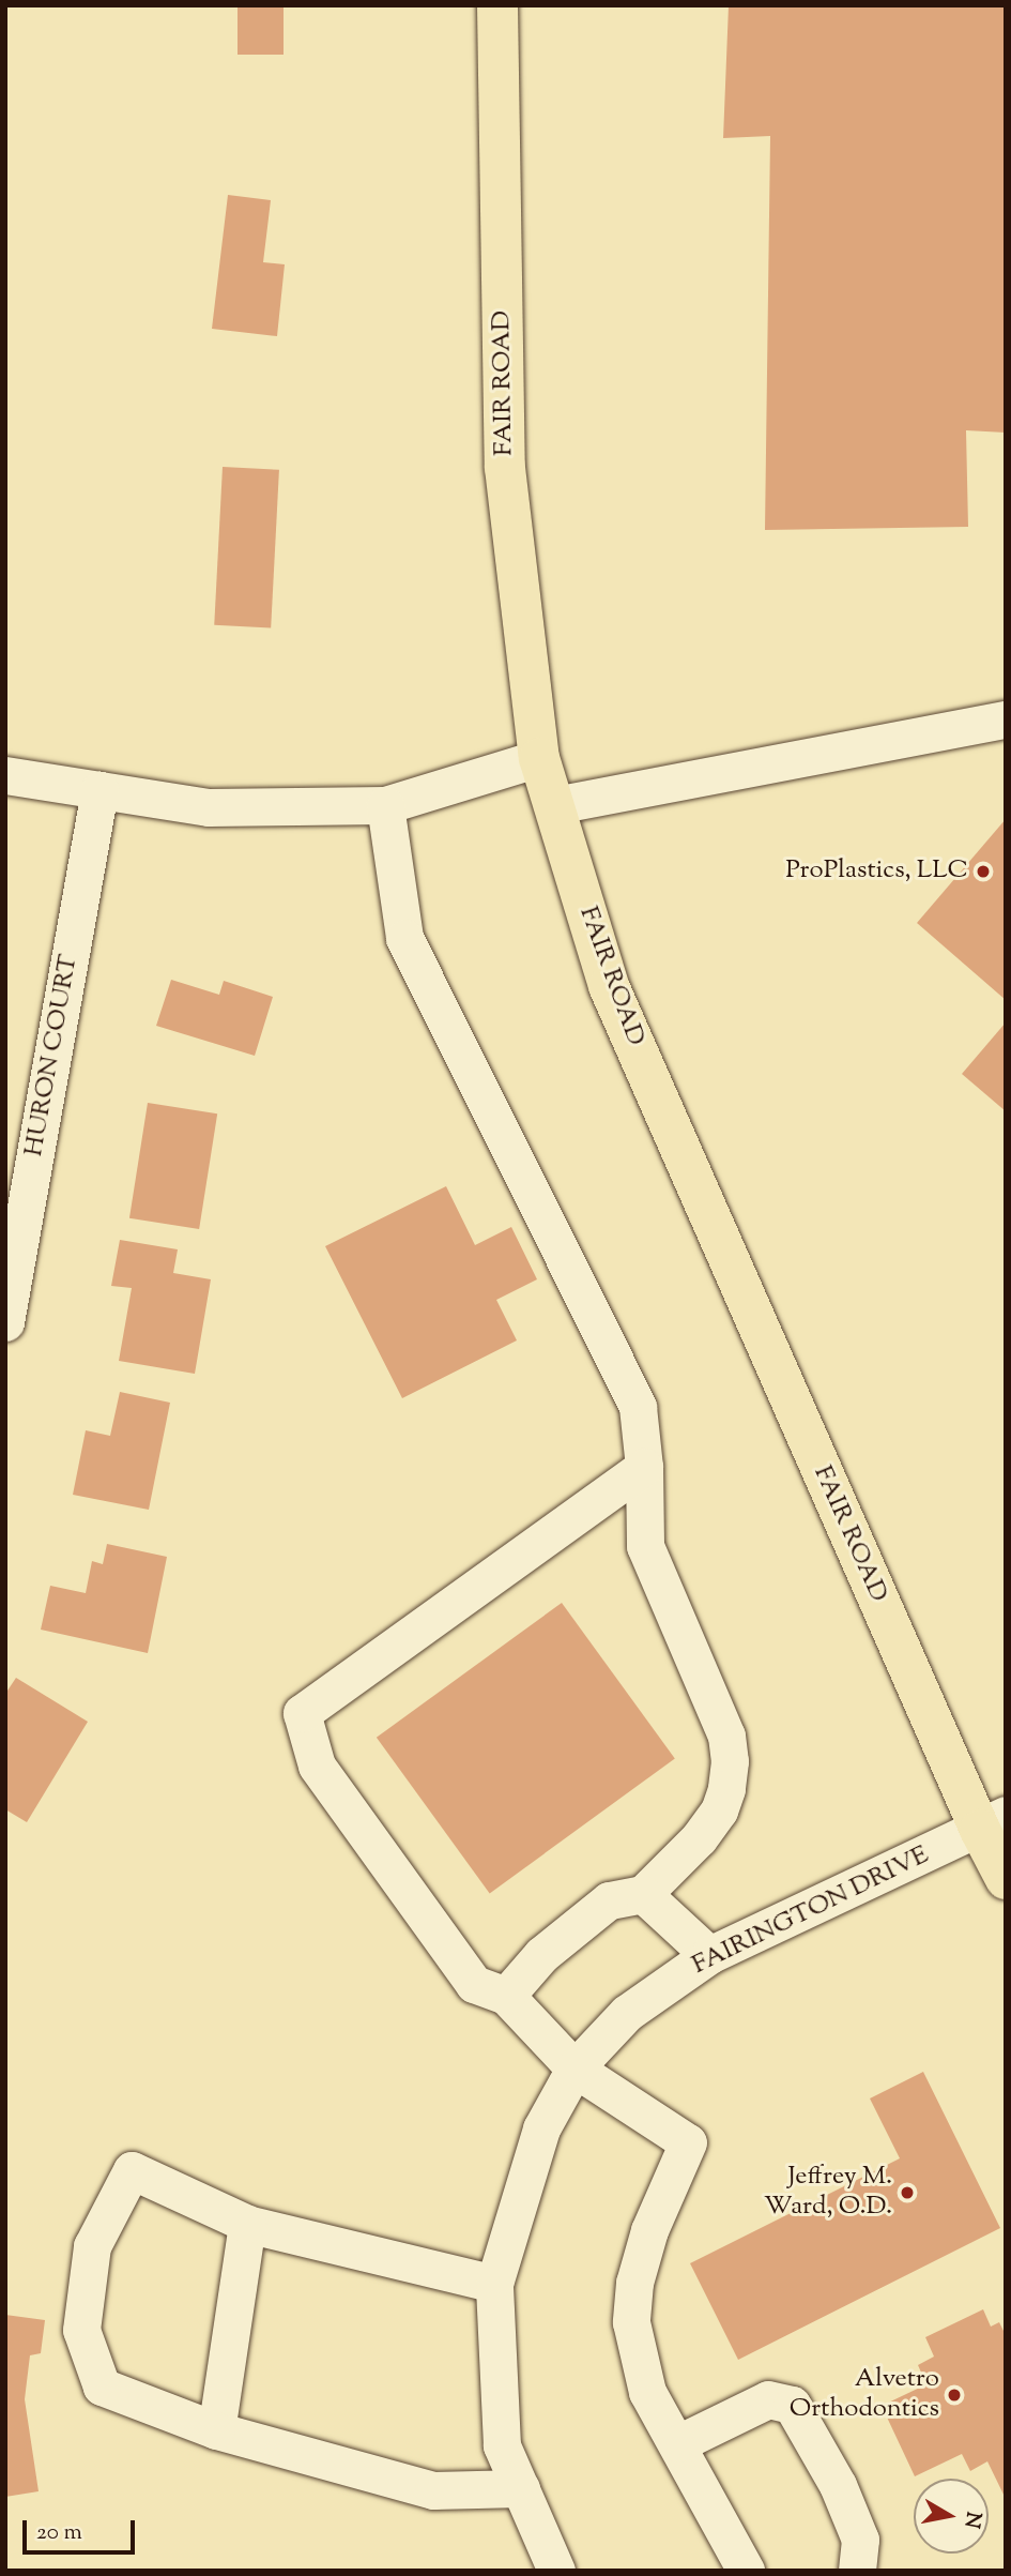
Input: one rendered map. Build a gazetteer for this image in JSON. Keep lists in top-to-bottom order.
{
  "streets": {
    "main road": ["FAIR ROAD"],
    "street": ["HURON COURT", "FAIRINGTON DRIVE"]
  },
  "crossings": [
    ["FAIR ROAD", "FAIRINGTON DRIVE"]
  ],
  "places": ["ProPlastics, LLC", "Jeffrey M. Ward, O.D.", "Alvetro Orthodontics"],
  "scale_bar": "20 m",
  "north": "right"
}
